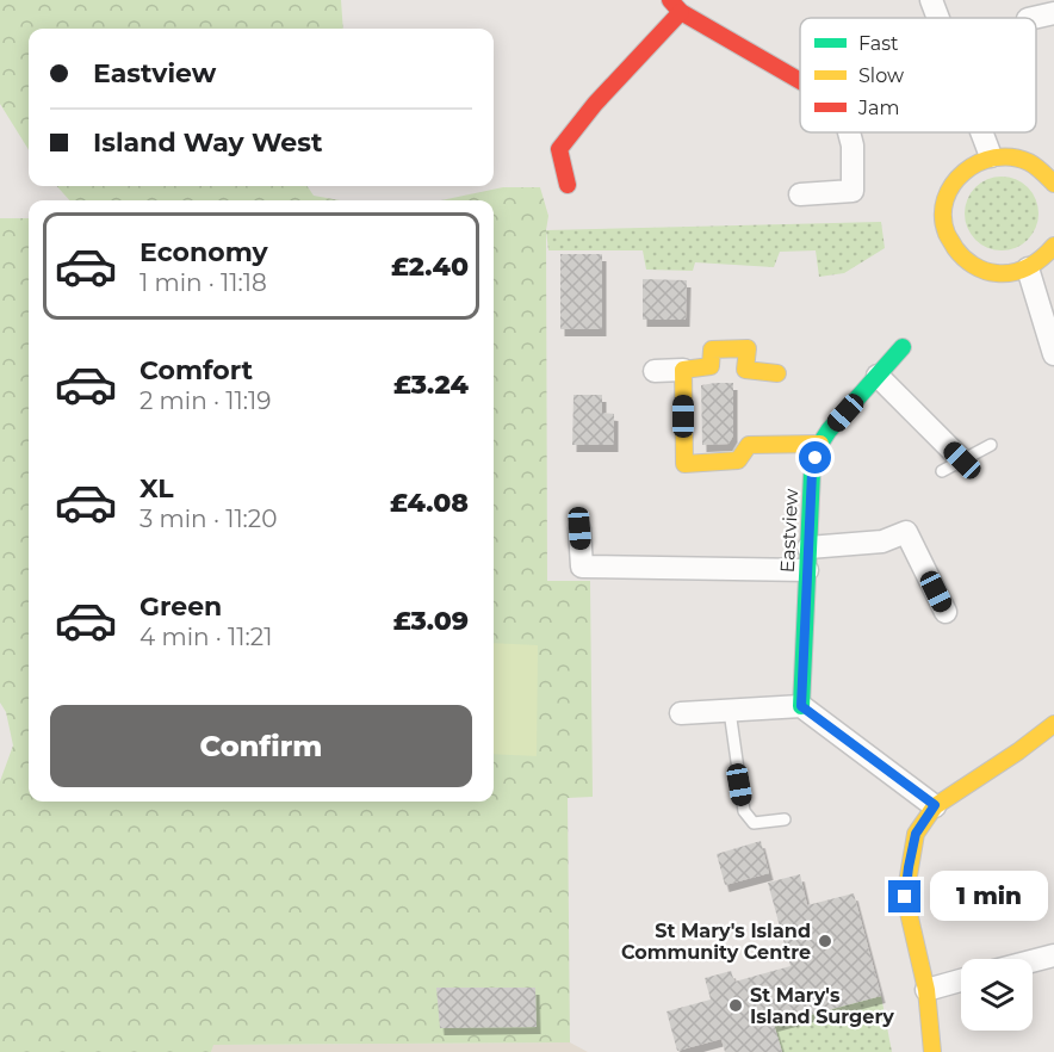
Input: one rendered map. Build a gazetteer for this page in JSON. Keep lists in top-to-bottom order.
{
  "streets": {
    "street": ["Eastview"]
  },
  "places": ["St Mary's Island Community Centre", "St Mary's Island Surgery"],
  "legend": ["Fast", "Slow", "Jam"],
  "page": {
    "banner": ["Eastview", "Island Way West"],
    "list": [
      {
        "name": "Economy",
        "note": "1 min · 11:18",
        "value": "£2.40"
      },
      {
        "name": "Comfort",
        "note": "2 min · 11:19",
        "value": "£3.24"
      },
      {
        "name": "XL",
        "note": "3 min · 11:20",
        "value": "£4.08"
      },
      {
        "name": "Green",
        "note": "4 min · 11:21",
        "value": "£3.09"
      }
    ],
    "buttons": "Confirm",
    "bubble": "1 min"
  }
}
